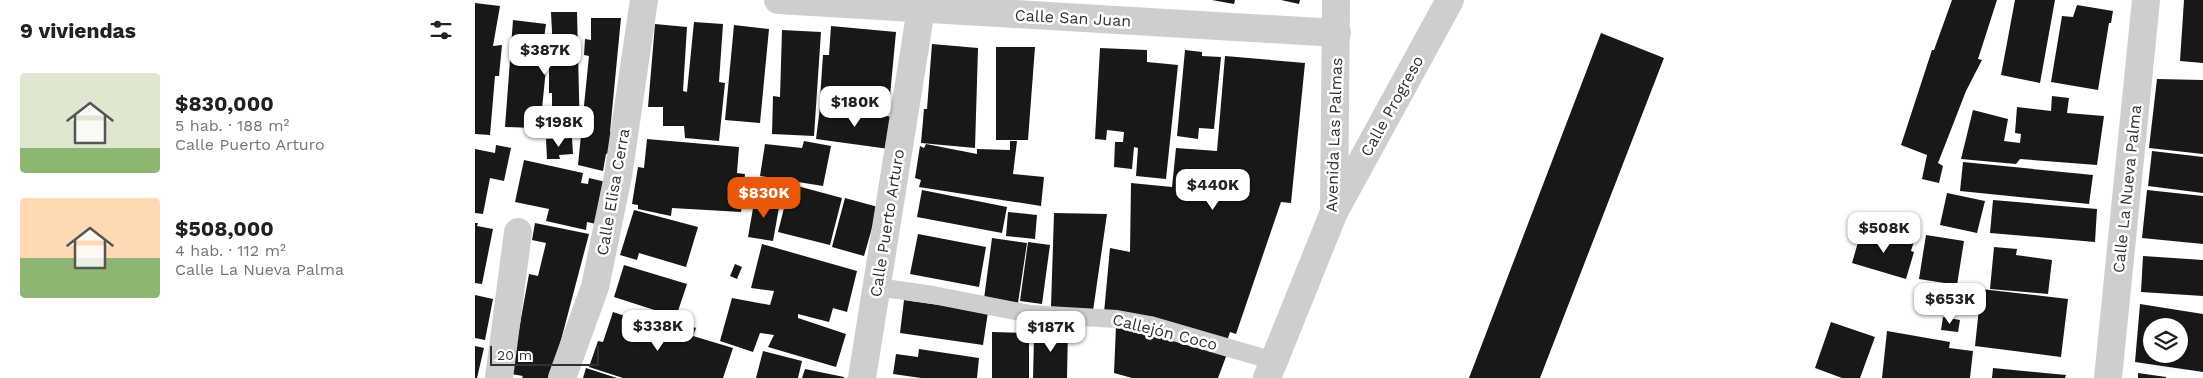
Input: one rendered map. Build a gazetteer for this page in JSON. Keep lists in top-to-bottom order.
{
  "streets": {
    "street": [
      "Calle San Juan",
      "Calle Progreso",
      "Avenida Las Palmas",
      "Calle La Nueva Palma",
      "Calle Elisa Cerra",
      "Calle Puerto Arturo"
    ],
    "lane": ["Callejón Coco"]
  },
  "crossings": [
    ["Calle San Juan", "Avenida Las Palmas"],
    ["Calle San Juan", "Calle Puerto Arturo"],
    ["Calle Progreso", "Avenida Las Palmas"],
    ["Avenida Las Palmas", "Callejón Coco"],
    ["Calle Puerto Arturo", "Callejón Coco"]
  ],
  "scale_bar": "20 m",
  "page": {
    "heading": "9 viviendas",
    "price": [
      "$387K",
      "$180K",
      "$198K",
      "$440K",
      "$830K",
      "$508K",
      "$653K",
      "$338K",
      "$187K"
    ],
    "list": [
      {
        "name": "$830,000",
        "note": "5 hab. · 188 m² · Calle Puerto Arturo"
      },
      {
        "name": "$508,000",
        "note": "4 hab. · 112 m² · Calle La Nueva Palma"
      }
    ],
    "scale": "20 m"
  }
}
